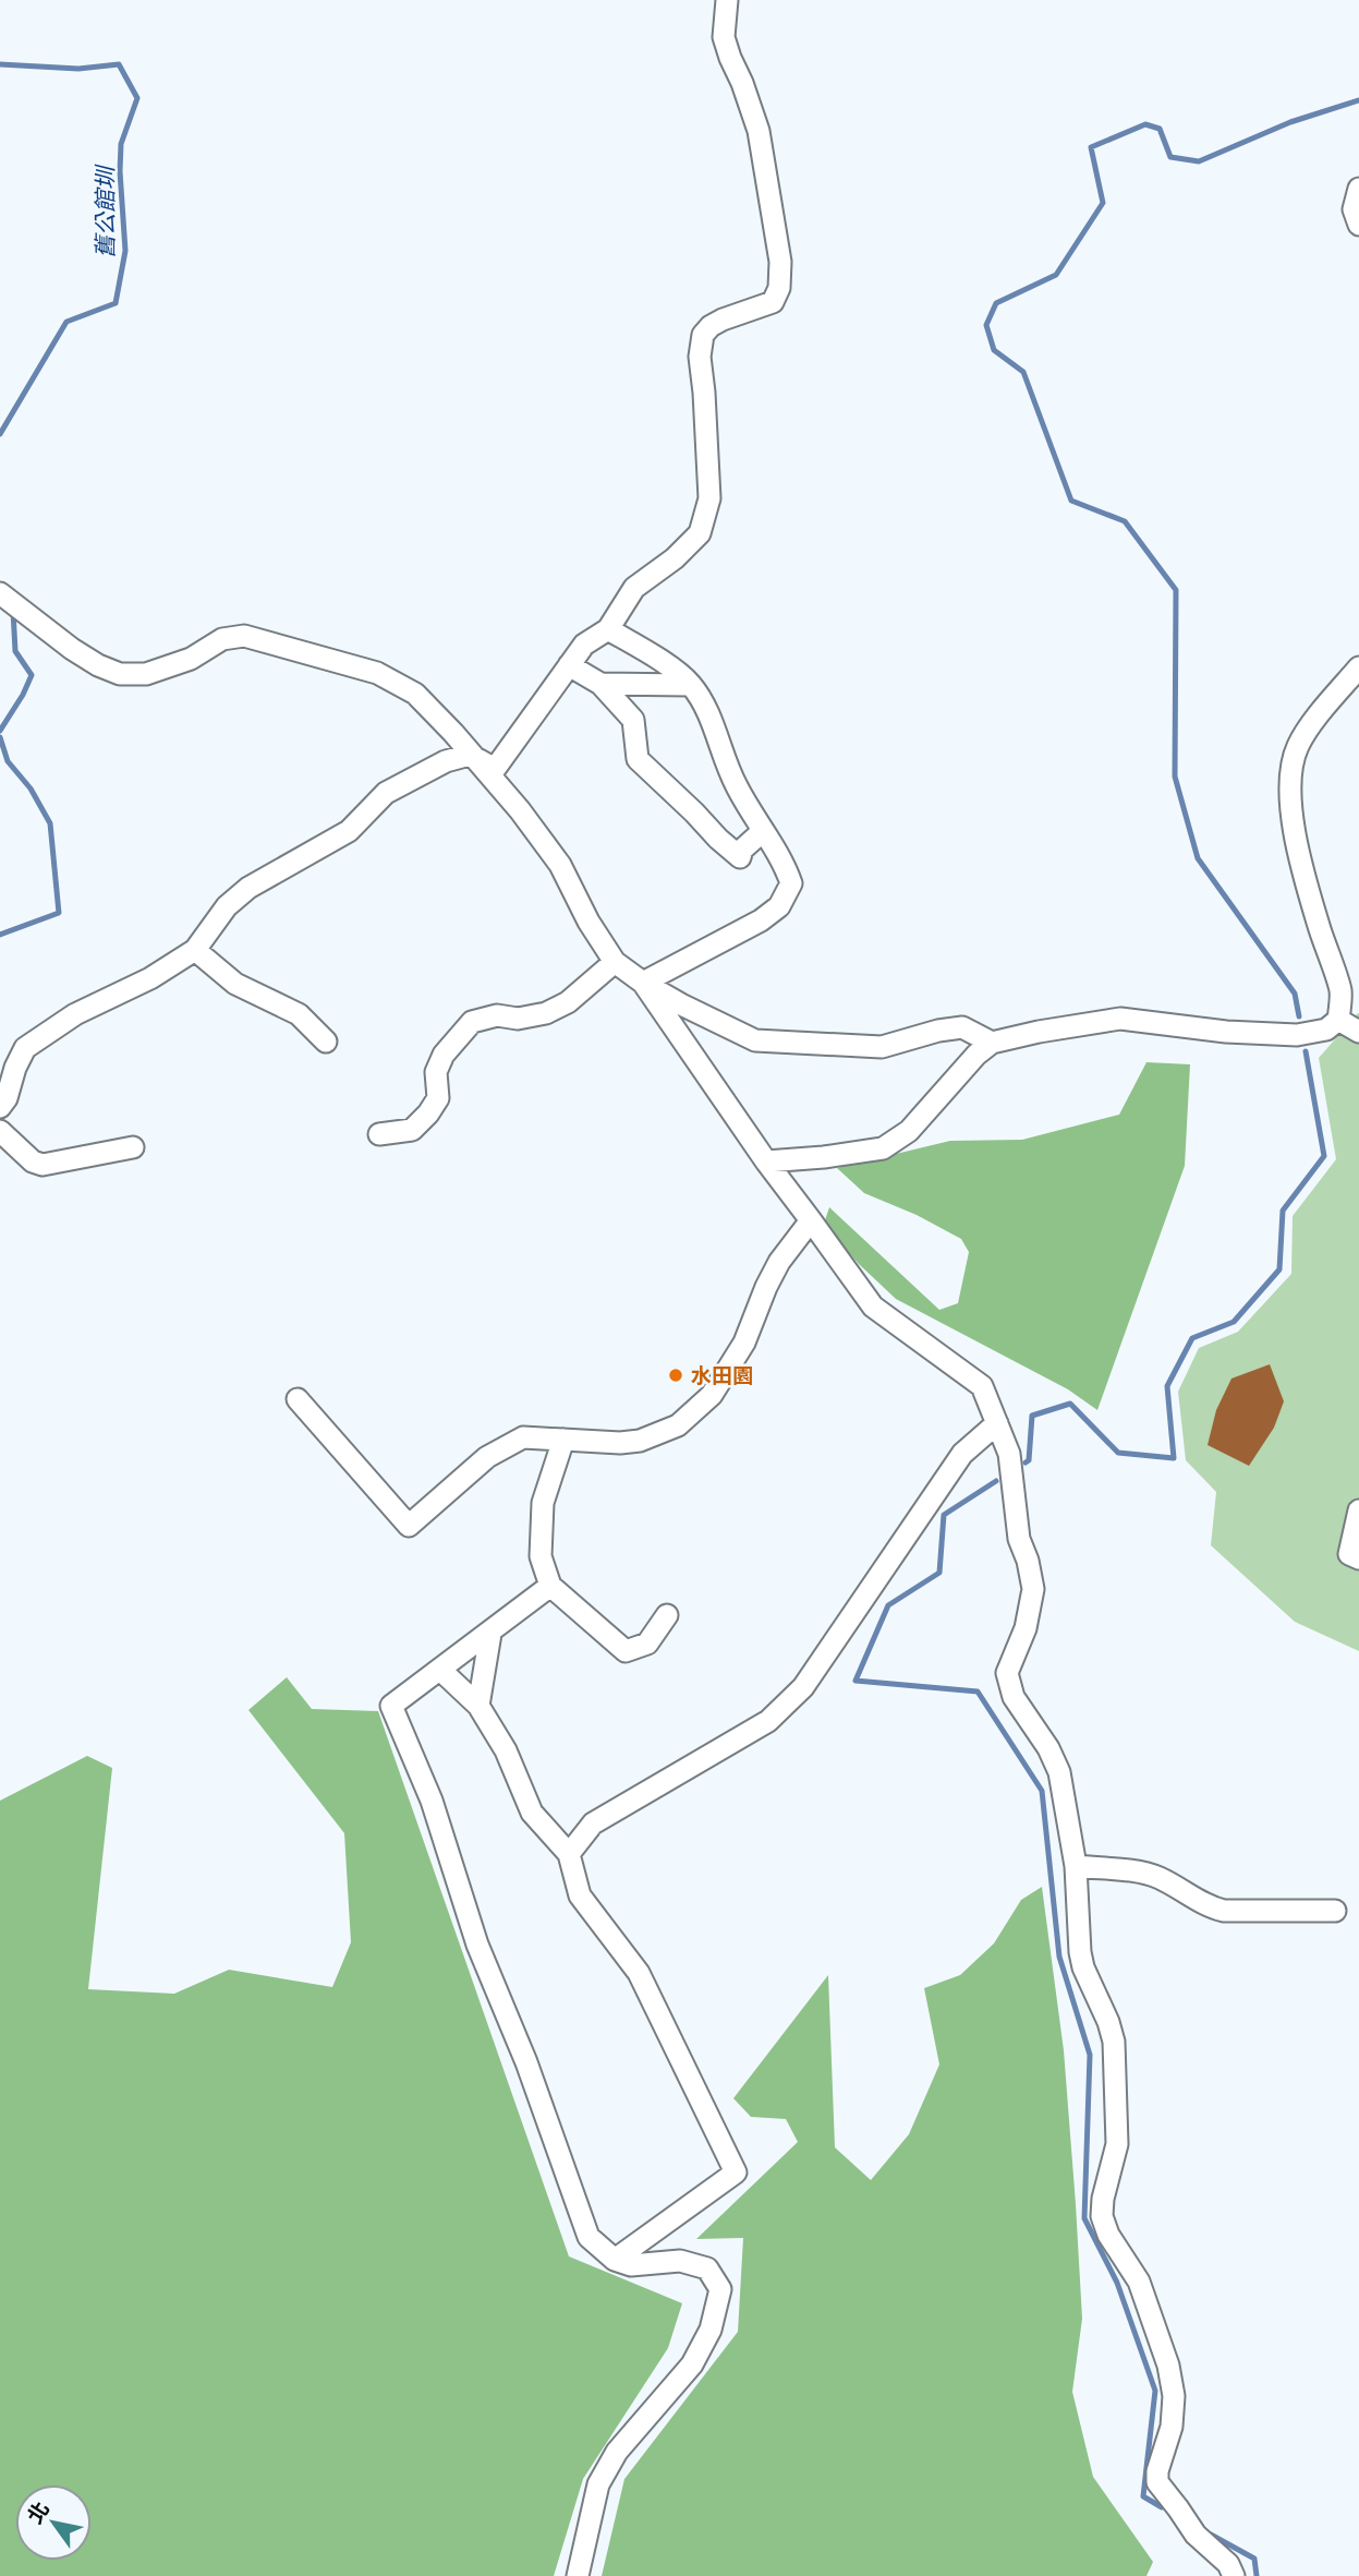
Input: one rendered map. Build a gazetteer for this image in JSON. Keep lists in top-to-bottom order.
{
  "water": ["舊公館圳"],
  "places": ["水田園"],
  "north": "top left"
}
